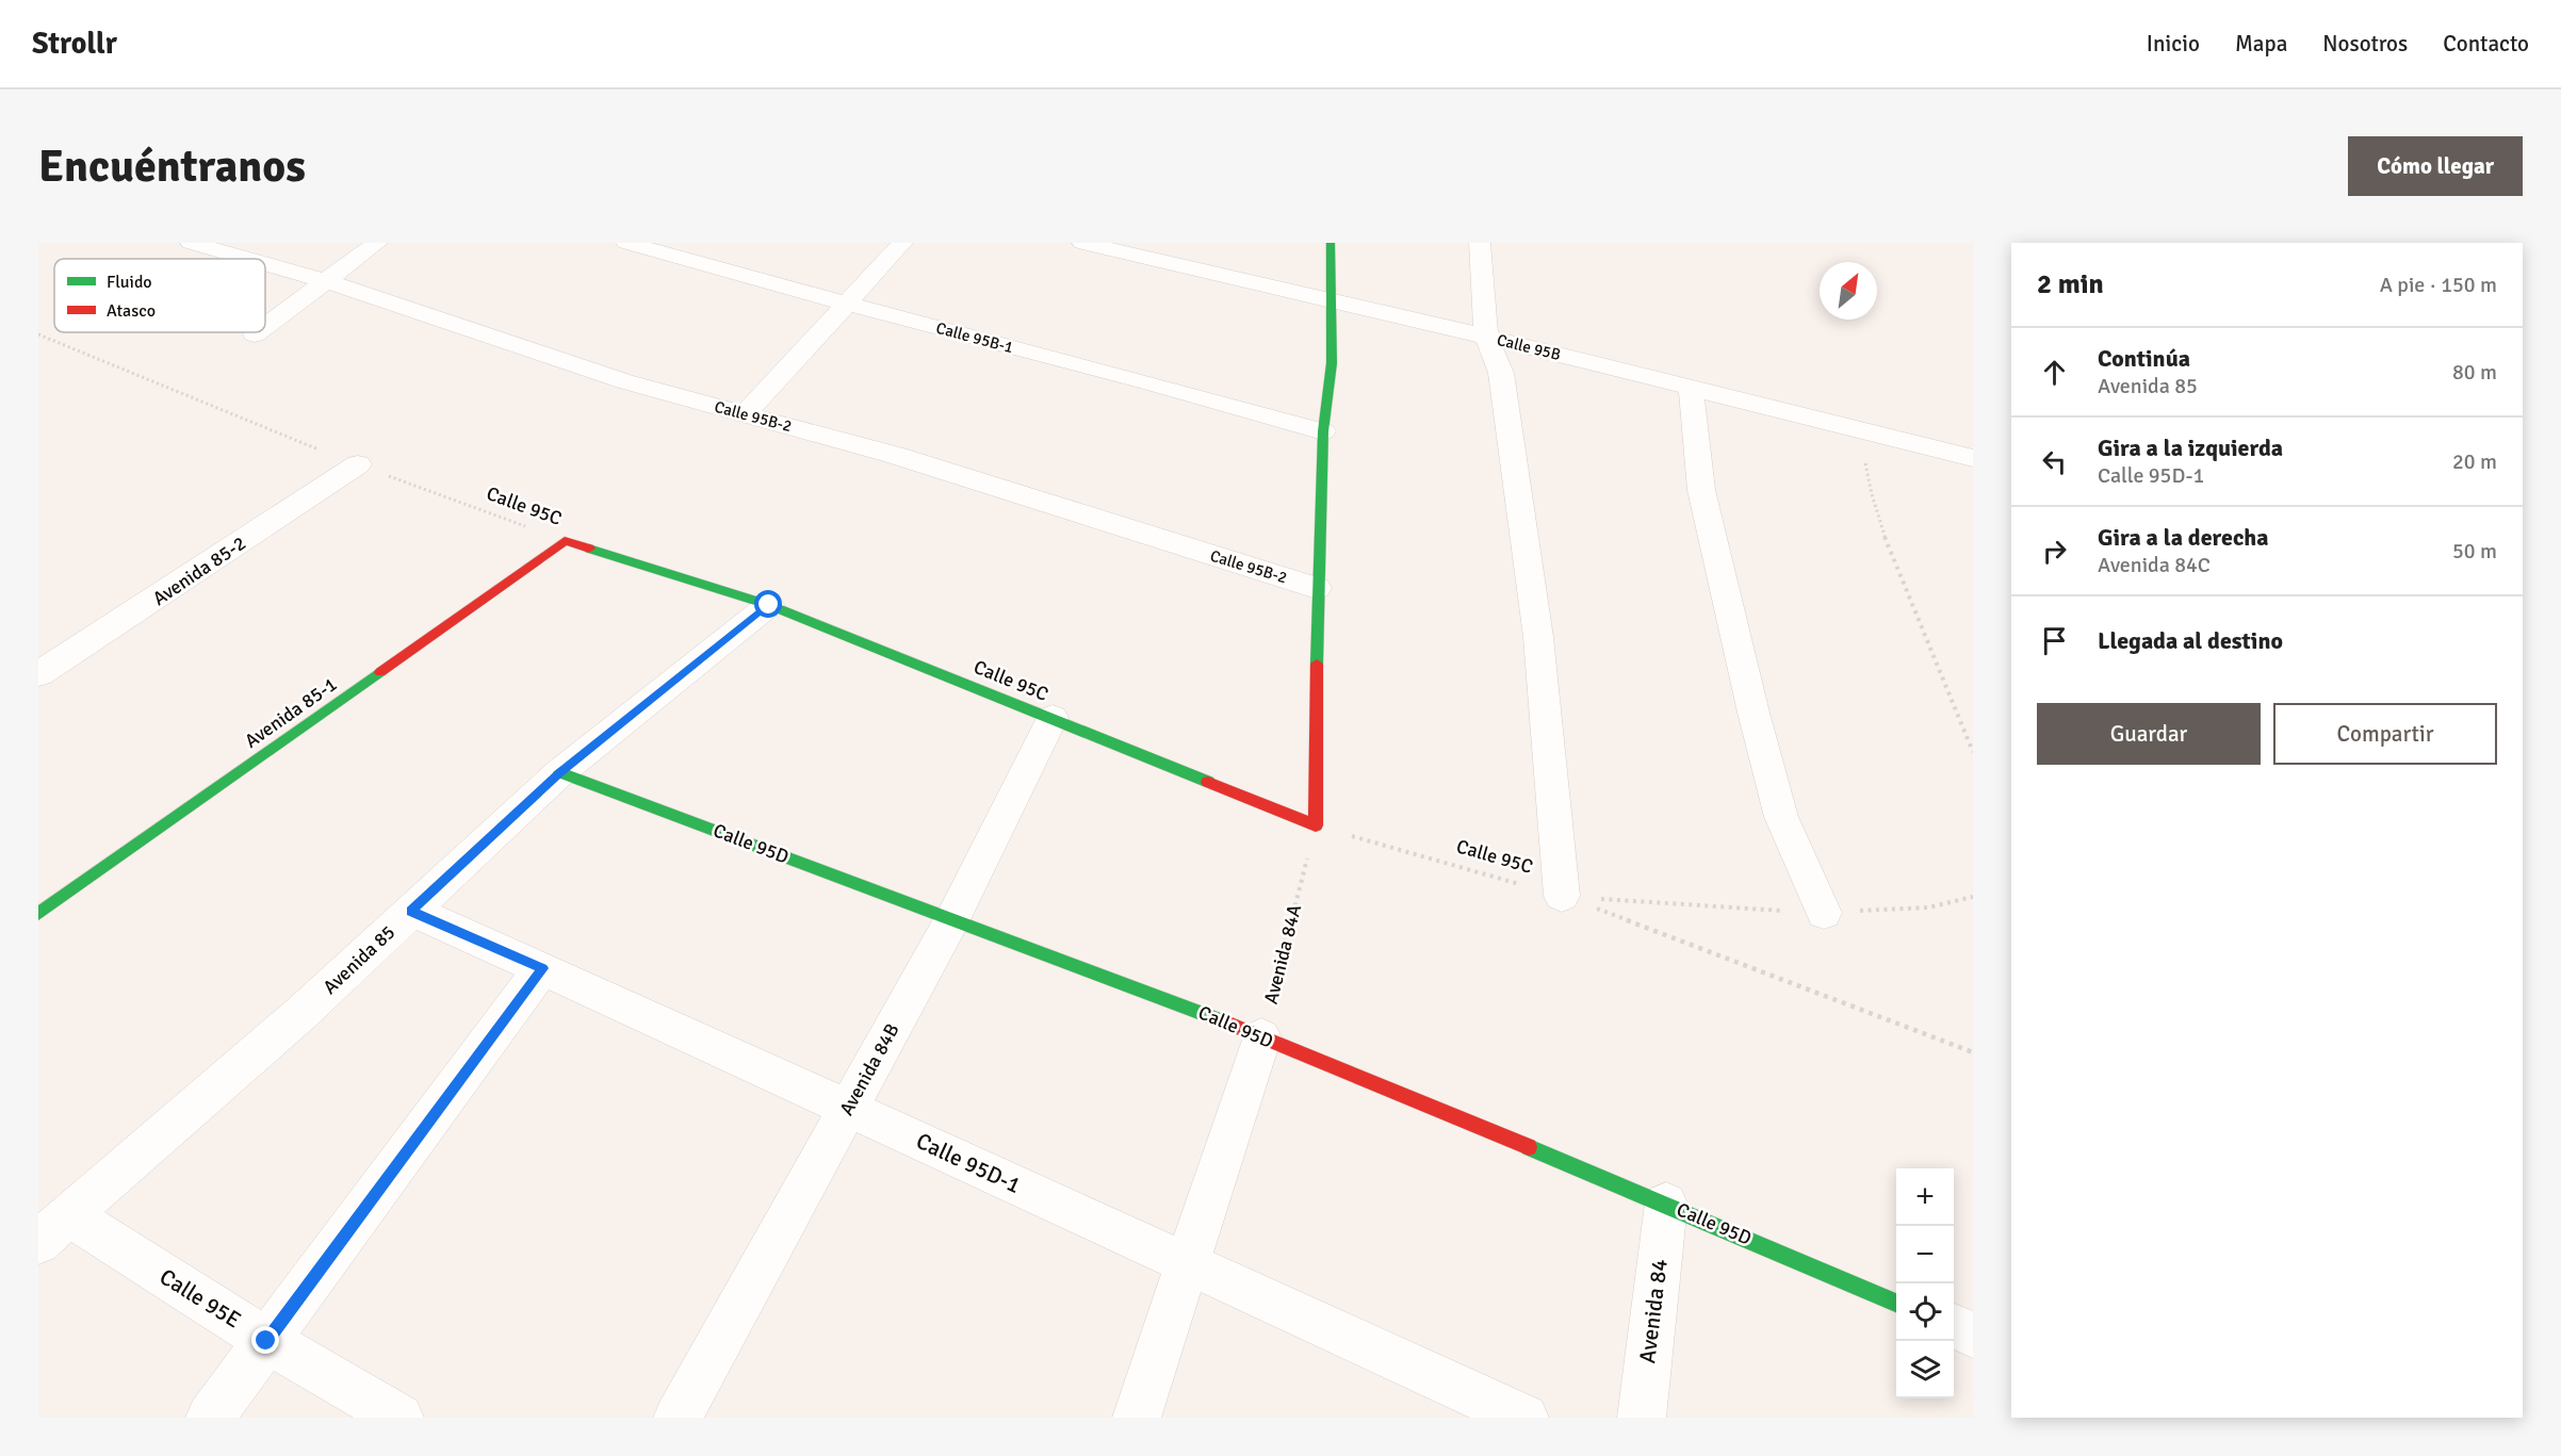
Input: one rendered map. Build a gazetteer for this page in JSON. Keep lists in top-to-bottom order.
{
  "streets": {
    "street": [
      "Calle 95B-1",
      "Calle 95B",
      "Calle 95B-2",
      "Calle 95C",
      "Avenida 85-2",
      "Avenida 85-1",
      "Calle 95D",
      "Avenida 85",
      "Avenida 84B",
      "Calle 95D-1",
      "Calle 95E",
      "Avenida 84"
    ],
    "path": ["Avenida 84A"]
  },
  "crossings": [
    ["Calle 95C", "Avenida 85-2"],
    ["Calle 95C", "Avenida 85-1"],
    ["Calle 95C", "Avenida 84A"],
    ["Calle 95C", "Avenida 85"],
    ["Calle 95C", "Avenida 84B"],
    ["Calle 95D", "Avenida 84A"],
    ["Calle 95D", "Avenida 85"],
    ["Calle 95D", "Avenida 84B"],
    ["Calle 95D", "Avenida 84"],
    ["Avenida 85", "Calle 95D-1"],
    ["Avenida 85", "Calle 95E"],
    ["Avenida 84B", "Calle 95D-1"]
  ],
  "legend": ["Fluido", "Atasco"],
  "north": "top right",
  "page": {
    "header": "Strollr",
    "nav": [
      "Inicio",
      "Mapa",
      "Nosotros",
      "Contacto"
    ],
    "buttons": [
      "Cómo llegar",
      ["Guardar", "Compartir"]
    ],
    "title": "Encuéntranos",
    "heading": ["2 min", "A pie · 150 m"],
    "list": [
      ["Continúa", "Avenida 85", "80 m"],
      ["Gira a la izquierda", "Calle 95D-1", "20 m"],
      ["Gira a la derecha", "Avenida 84C", "50 m"],
      "Llegada al destino"
    ],
    "map_buttons": ["+", "−"]
  }
}
